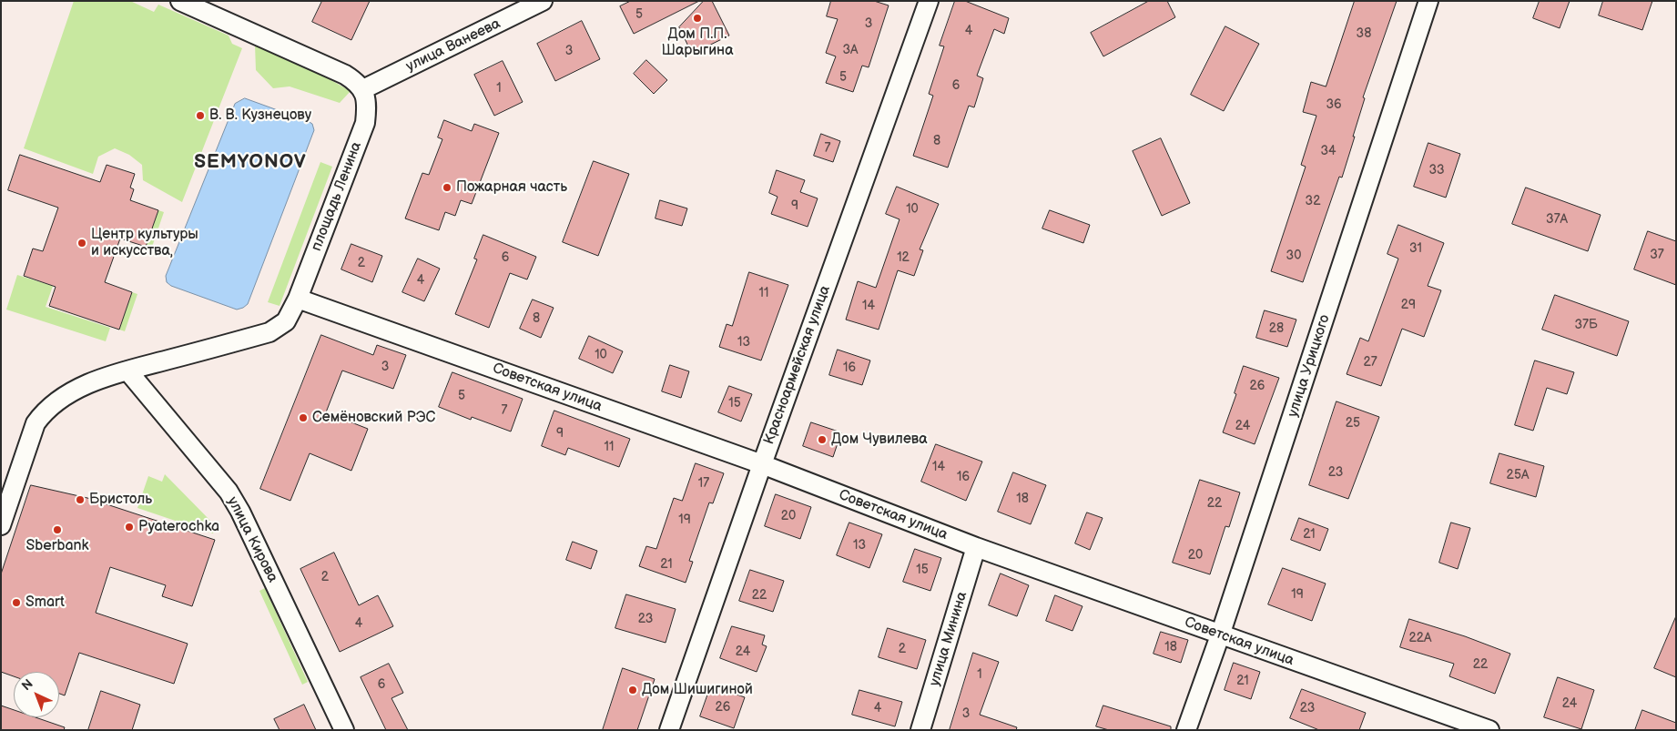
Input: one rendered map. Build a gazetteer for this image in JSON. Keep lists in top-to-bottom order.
{
  "streets": {
    "street": [
      "улица Ванеева",
      "площадь Ленина",
      "Красноармейская улица",
      "улица Урицкого",
      "Советская улица",
      "улица Кирова",
      "улица Минина"
    ]
  },
  "crossings": [
    ["улица Ванеева", "площадь Ленина"],
    ["площадь Ленина", "Советская улица"],
    ["площадь Ленина", "улица Кирова"],
    ["Красноармейская улица", "Советская улица"],
    ["улица Урицкого", "Советская улица"],
    ["Советская улица", "улица Минина"]
  ],
  "districts": ["SEMYONOV"],
  "places": [
    "Дом П.П. Шарыгина",
    "В. В. Кузнецову",
    "Пожарная часть",
    "Центр культуры и искусства,",
    "Семёновский РЭС",
    "Дом Чувилева",
    "Бристоль",
    "Pyaterochka",
    "Sberbank",
    "Smart",
    "Дом Шишигиной"
  ],
  "house_numbers": [
    "5",
    "3",
    "4",
    "38",
    "3А",
    "3",
    "5",
    "6",
    "1",
    "36",
    "8",
    "7",
    "34",
    "33",
    "32",
    "9",
    "10",
    "37А",
    "31",
    "37",
    "30",
    "6",
    "12",
    "2",
    "4",
    "11",
    "29",
    "14",
    "8",
    "37Б",
    "28",
    "13",
    "10",
    "27",
    "3",
    "16",
    "26",
    "5",
    "15",
    "7",
    "25",
    "24",
    "9",
    "11",
    "14",
    "23",
    "25А",
    "16",
    "17",
    "18",
    "22",
    "20",
    "19",
    "21",
    "13",
    "20",
    "21",
    "15",
    "2",
    "19",
    "22",
    "23",
    "4",
    "22А",
    "18",
    "2",
    "24",
    "22",
    "1",
    "21",
    "6",
    "24",
    "26",
    "4",
    "23",
    "3"
  ],
  "north": "top left"
}
